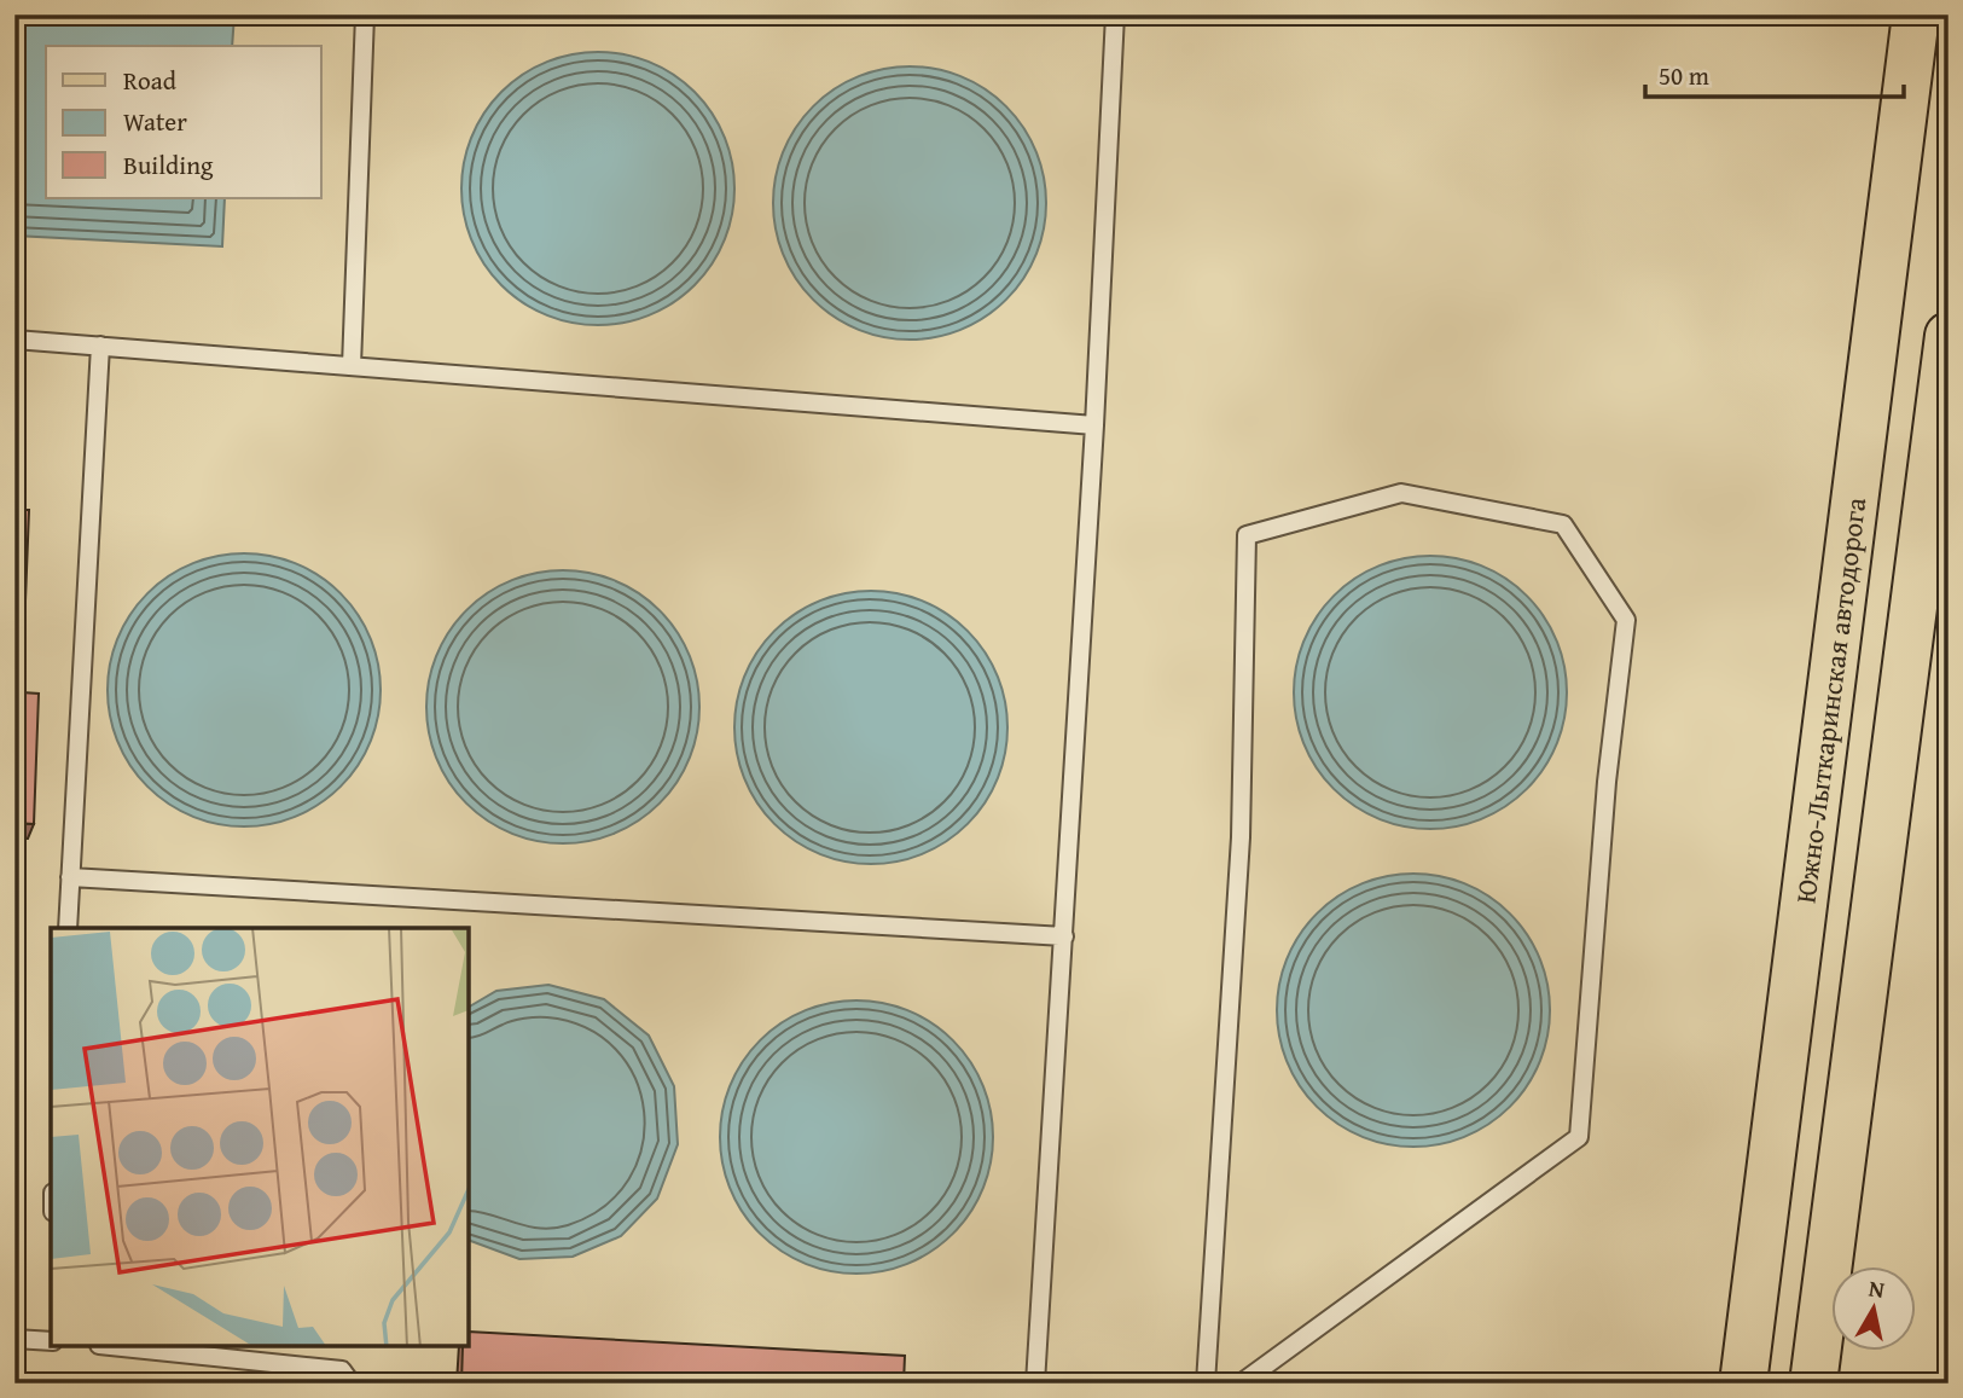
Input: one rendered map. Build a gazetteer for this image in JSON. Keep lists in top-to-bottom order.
{
  "streets": {
    "main road": ["Южно-Лыткаринская автодорога"]
  },
  "legend": ["Road", "Water", "Building"],
  "scale_bar": "50 m",
  "north": "top"
}
